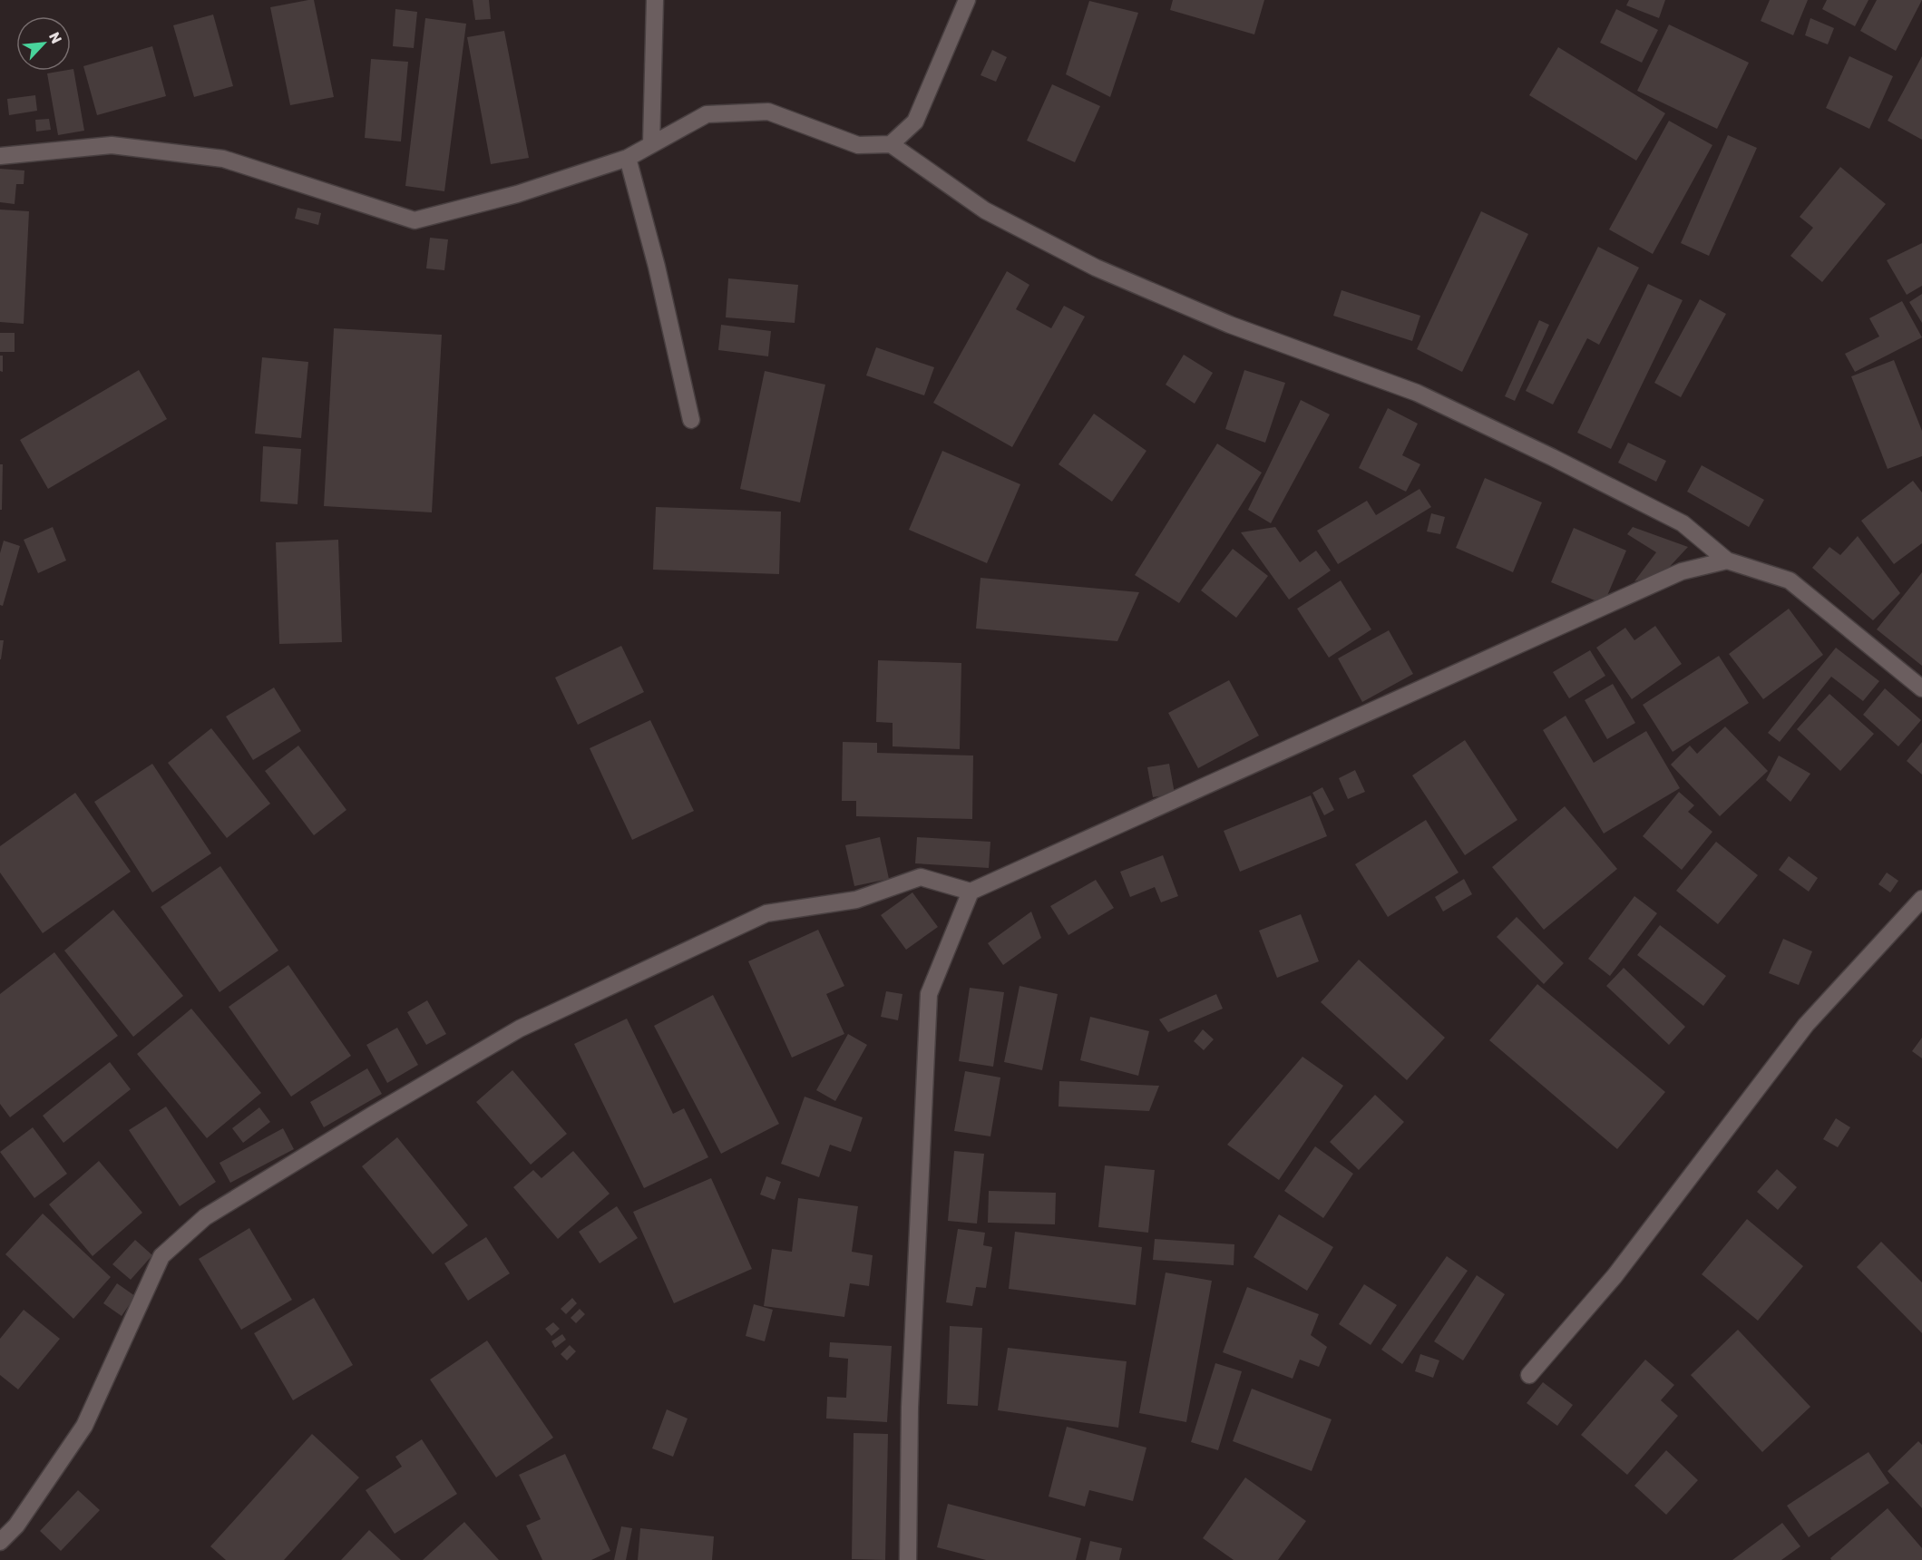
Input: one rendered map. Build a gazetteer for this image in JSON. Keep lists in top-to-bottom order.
{
  "north": "top right"
}
